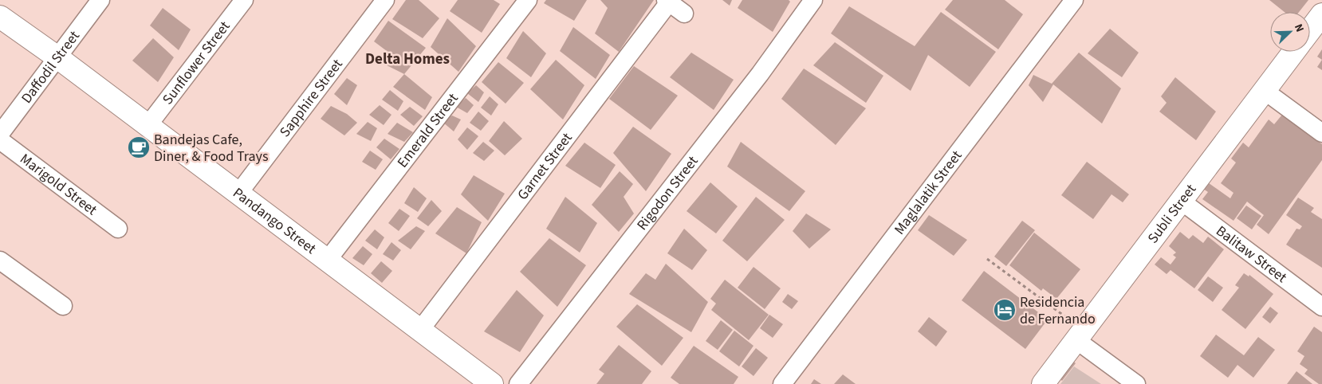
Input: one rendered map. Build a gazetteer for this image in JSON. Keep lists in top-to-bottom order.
{
  "streets": {
    "street": [
      "Sunflower Street",
      "Daffodil Street",
      "Sapphire Street",
      "Emerald Street",
      "Garnet Street",
      "Marigold Street",
      "Rigodon Street",
      "Maglalatik Street",
      "Subli Street",
      "Pandango Street",
      "Balitaw Street"
    ]
  },
  "crossings": [
    ["Sunflower Street", "Pandango Street"],
    ["Daffodil Street", "Pandango Street"],
    ["Sapphire Street", "Pandango Street"],
    ["Emerald Street", "Pandango Street"],
    ["Garnet Street", "Pandango Street"],
    ["Subli Street", "Balitaw Street"]
  ],
  "districts": ["Delta Homes"],
  "places": {
    "cafe": ["Bandejas Cafe, Diner, & Food Trays"],
    "hotel": ["Residencia de Fernando"]
  },
  "north": "top right"
}
